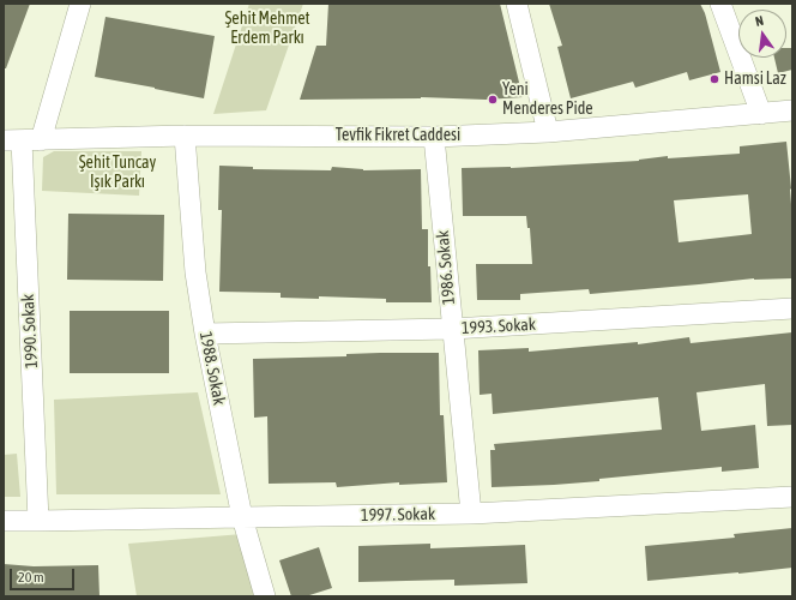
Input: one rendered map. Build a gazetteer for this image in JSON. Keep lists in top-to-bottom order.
{
  "streets": {
    "street": [
      "Tevfik Fikret Caddesi",
      "1986. Sokak",
      "1993. Sokak",
      "1990. Sokak",
      "1988. Sokak",
      "1997. Sokak"
    ]
  },
  "crossings": [
    ["Tevfik Fikret Caddesi", "1986. Sokak"],
    ["Tevfik Fikret Caddesi", "1990. Sokak"],
    ["Tevfik Fikret Caddesi", "1988. Sokak"],
    ["1986. Sokak", "1993. Sokak"],
    ["1986. Sokak", "1997. Sokak"],
    ["1993. Sokak", "1988. Sokak"],
    ["1990. Sokak", "1997. Sokak"],
    ["1988. Sokak", "1997. Sokak"]
  ],
  "parks": ["Şehit Mehmet Erdem Parkı", "Şehit Tuncay Işık Parkı"],
  "places": ["Hamsi Laz", "Yeni Menderes Pide"],
  "scale_bar": "20 m",
  "north": "top"
}
